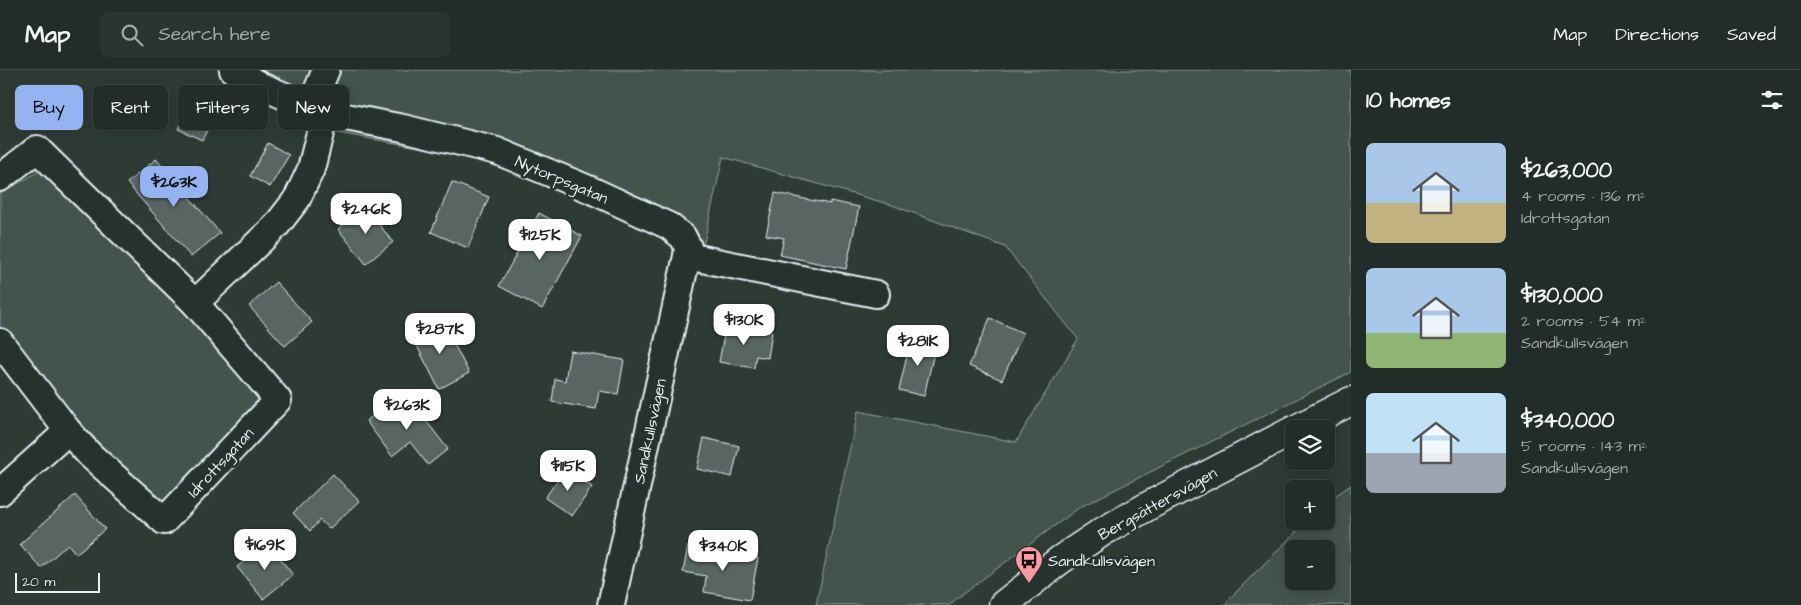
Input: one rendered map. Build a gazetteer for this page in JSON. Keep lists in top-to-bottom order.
{
  "streets": {
    "street": [
      "Nytorpsgatan",
      "Sandkullsvägen",
      "Idrottsgatan",
      "Bergsättersvägen"
    ]
  },
  "crossings": [
    ["Nytorpsgatan", "Sandkullsvägen"]
  ],
  "places": {
    "bus stop": ["Sandkullsvägen"]
  },
  "scale_bar": "20 m",
  "page": {
    "header": "Map",
    "search": "Search here",
    "nav": ["Map", "Directions", "Saved"],
    "heading": "10 homes",
    "chip": [
      "Buy",
      "Rent",
      "Filters",
      "New"
    ],
    "list": [
      {
        "name": "$263,000",
        "note": "4 rooms · 136 m² · Idrottsgatan"
      },
      {
        "name": "$130,000",
        "note": "2 rooms · 54 m² · Sandkullsvägen"
      },
      {
        "name": "$340,000",
        "note": "5 rooms · 143 m² · Sandkullsvägen"
      }
    ],
    "price": [
      "$263K",
      "$246K",
      "$125K",
      "$130K",
      "$287K",
      "$281K",
      "$263K",
      "$115K",
      "$169K",
      "$340K"
    ],
    "map_buttons": ["+", "−"],
    "scale": "20 m"
  }
}
